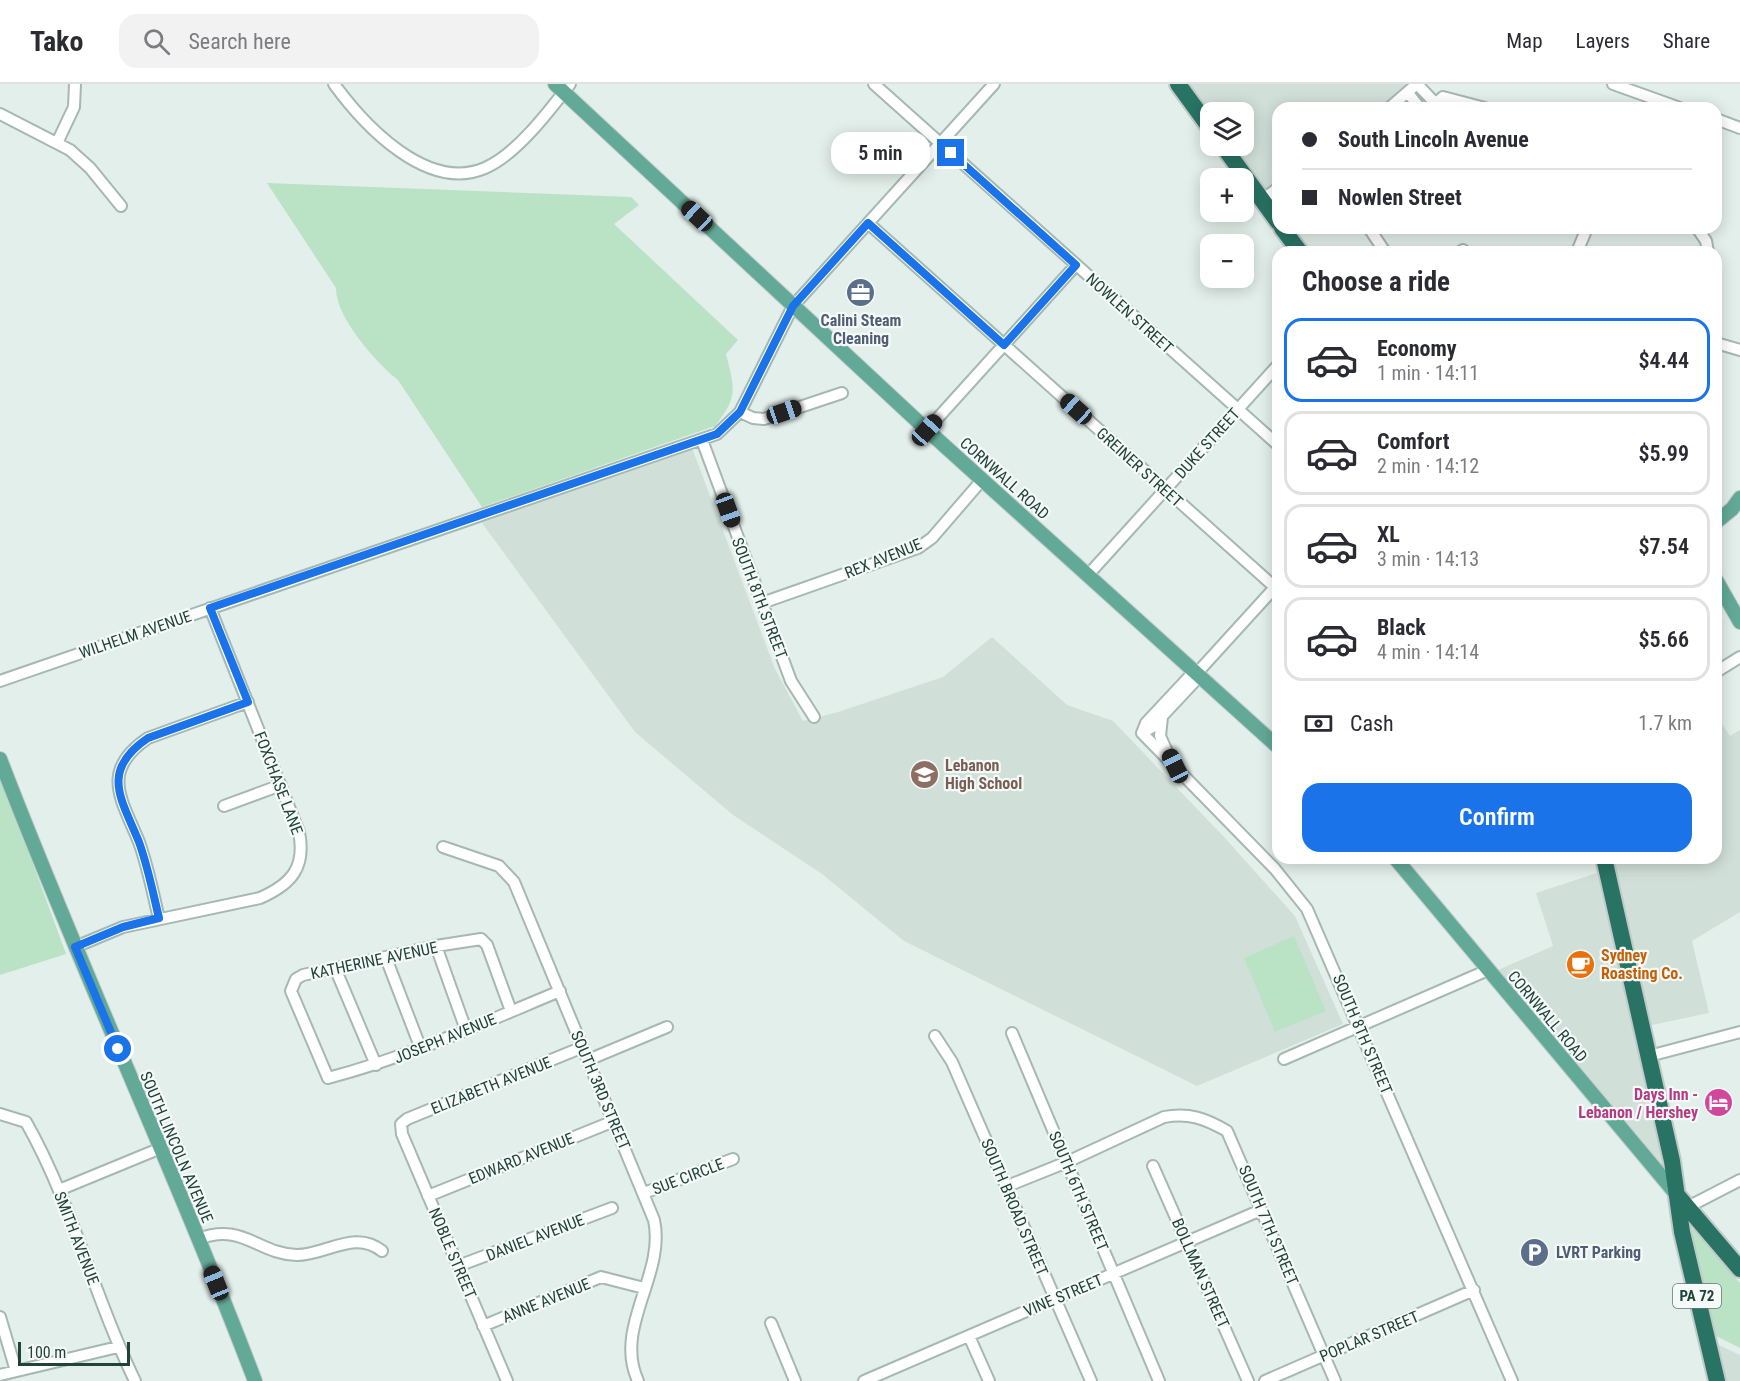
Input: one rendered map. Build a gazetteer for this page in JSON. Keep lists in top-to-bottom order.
{
  "streets": {
    "highway": ["PA 72"],
    "main road": ["CORNWALL ROAD", "SOUTH LINCOLN AVENUE"],
    "street": [
      "NOWLEN STREET",
      "DUKE STREET",
      "GREINER STREET",
      "REX AVENUE",
      "SOUTH 8TH STREET",
      "WILHELM AVENUE",
      "FOXCHASE LANE",
      "KATHERINE AVENUE",
      "JOSEPH AVENUE",
      "ELIZABETH AVENUE",
      "SOUTH 3RD STREET",
      "EDWARD AVENUE",
      "SUE CIRCLE",
      "SOUTH 6TH STREET",
      "SOUTH BROAD STREET",
      "SOUTH 7TH STREET",
      "DANIEL AVENUE",
      "SMITH AVENUE",
      "NOBLE STREET",
      "BOLLMAN STREET",
      "VINE STREET",
      "ANNE AVENUE",
      "POPLAR STREET"
    ]
  },
  "crossings": [
    ["NOWLEN STREET", "DUKE STREET"],
    ["NOWLEN STREET", "WILHELM AVENUE"],
    ["DUKE STREET", "GREINER STREET"],
    ["DUKE STREET", "CORNWALL ROAD"],
    ["GREINER STREET", "WILHELM AVENUE"],
    ["CORNWALL ROAD", "REX AVENUE"],
    ["CORNWALL ROAD", "WILHELM AVENUE"],
    ["CORNWALL ROAD", "PA 72"],
    ["REX AVENUE", "SOUTH 8TH STREET"],
    ["SOUTH 8TH STREET", "WILHELM AVENUE"],
    ["SOUTH 8TH STREET", "POPLAR STREET"],
    ["WILHELM AVENUE", "FOXCHASE LANE"],
    ["FOXCHASE LANE", "SOUTH LINCOLN AVENUE"],
    ["KATHERINE AVENUE", "JOSEPH AVENUE"],
    ["JOSEPH AVENUE", "SOUTH 3RD STREET"],
    ["ELIZABETH AVENUE", "SOUTH 3RD STREET"],
    ["ELIZABETH AVENUE", "NOBLE STREET"],
    ["SOUTH 3RD STREET", "EDWARD AVENUE"],
    ["SOUTH 3RD STREET", "SUE CIRCLE"],
    ["SOUTH 3RD STREET", "ANNE AVENUE"],
    ["EDWARD AVENUE", "NOBLE STREET"],
    ["SOUTH 6TH STREET", "SOUTH 7TH STREET"],
    ["SOUTH 6TH STREET", "VINE STREET"],
    ["SOUTH BROAD STREET", "VINE STREET"],
    ["SOUTH 7TH STREET", "VINE STREET"],
    ["SOUTH 7TH STREET", "POPLAR STREET"],
    ["DANIEL AVENUE", "NOBLE STREET"],
    ["NOBLE STREET", "ANNE AVENUE"],
    ["BOLLMAN STREET", "VINE STREET"]
  ],
  "places": {
    "office": ["Calini Steam Cleaning"],
    "school or university": ["Lebanon High School"],
    "cafe": ["Sydney Roasting Co."],
    "hotel": ["Days Inn - Lebanon / Hershey"],
    "parking": ["LVRT Parking"]
  },
  "scale_bar": "100 m",
  "page": {
    "header": "Tako",
    "search": "Search here",
    "nav": ["Map", "Layers", "Share"],
    "map_buttons": ["+", "−"],
    "banner": ["South Lincoln Avenue", "Nowlen Street"],
    "bubble": "5 min",
    "heading": "Choose a ride",
    "list": [
      {
        "name": "Economy",
        "note": "1 min · 14:11",
        "value": "$4.44"
      },
      {
        "name": "Comfort",
        "note": "2 min · 14:12",
        "value": "$5.99"
      },
      {
        "name": "XL",
        "note": "3 min · 14:13",
        "value": "$7.54"
      },
      {
        "name": "Black",
        "note": "4 min · 14:14",
        "value": "$5.66"
      }
    ],
    "pay": ["Cash", "1.7 km"],
    "buttons": "Confirm",
    "scale": "100 m"
  }
}
